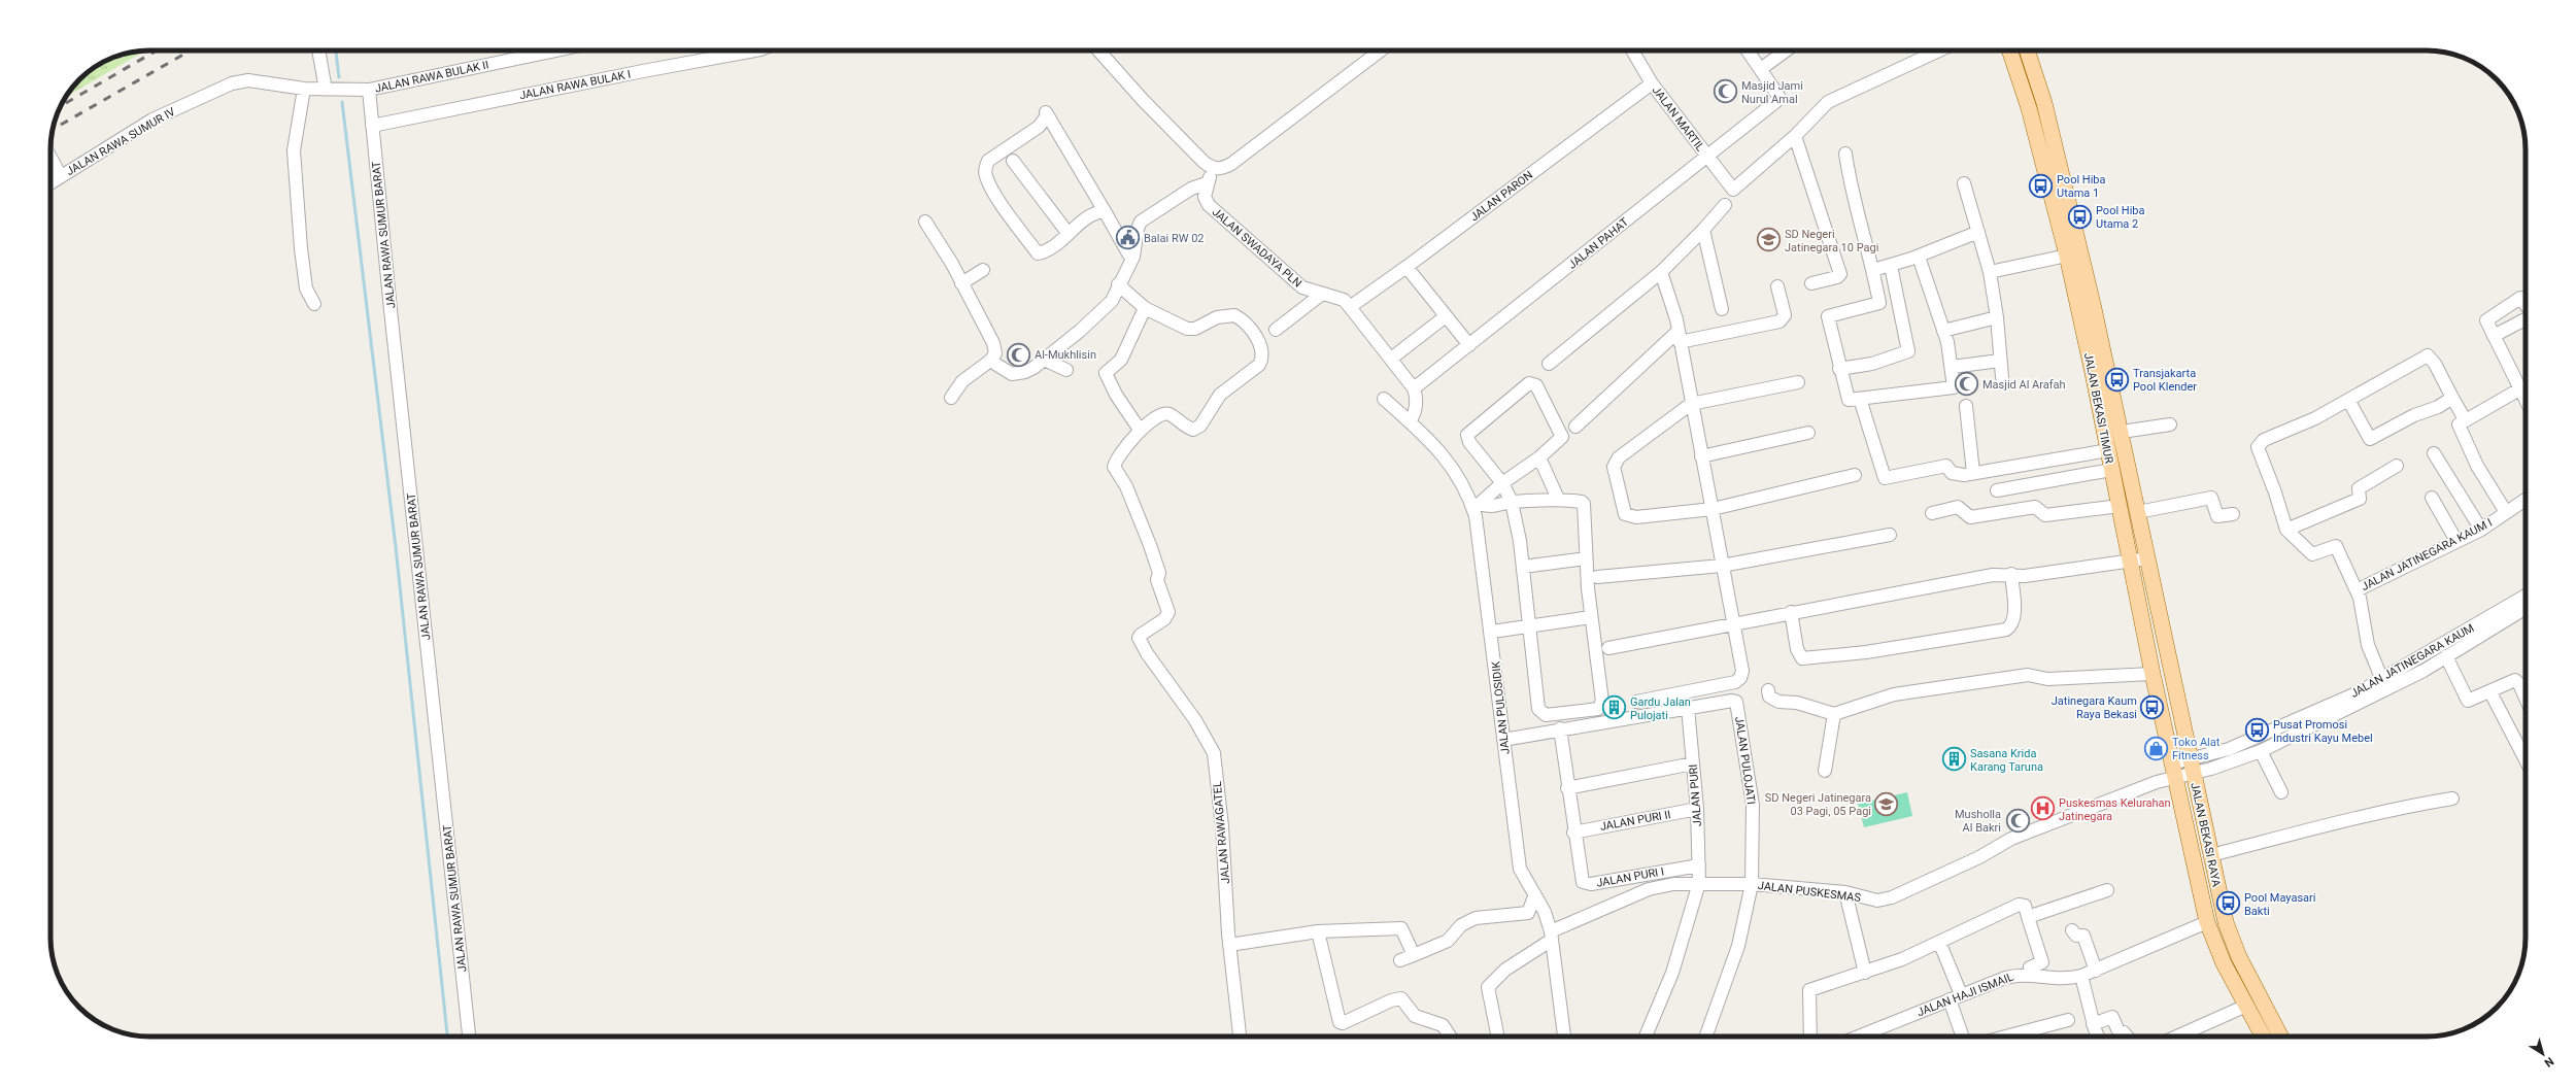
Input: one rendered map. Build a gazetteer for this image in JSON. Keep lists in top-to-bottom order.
{
  "streets": {
    "main road": ["JALAN BEKASI TIMUR", "JALAN BEKASI RAYA"],
    "street": [
      "JALAN RAWA BULAK II",
      "JALAN RAWA BULAK I",
      "JALAN MARTIL",
      "JALAN RAWA SUMUR IV",
      "JALAN PARON",
      "JALAN RAWA SUMUR BARAT",
      "JALAN PAHAT",
      "JALAN SWADAYA PLN",
      "JALAN JATINEGARA KAUM I",
      "JALAN JATINEGARA KAUM",
      "JALAN PULOSIDIK",
      "JALAN PULOJATI",
      "JALAN PURI",
      "JALAN PURI II",
      "JALAN RAWAGATEL",
      "JALAN PURI I",
      "JALAN PUSKESMAS",
      "JALAN HAJI ISMAIL"
    ]
  },
  "crossings": [
    ["JALAN RAWA BULAK II", "JALAN RAWA SUMUR IV"],
    ["JALAN RAWA BULAK II", "JALAN RAWA SUMUR BARAT"],
    ["JALAN RAWA BULAK I", "JALAN RAWA SUMUR BARAT"],
    ["JALAN MARTIL", "JALAN PARON"],
    ["JALAN MARTIL", "JALAN PAHAT"],
    ["JALAN RAWA SUMUR IV", "JALAN RAWA SUMUR BARAT"],
    ["JALAN PARON", "JALAN SWADAYA PLN"],
    ["JALAN PAHAT", "JALAN SWADAYA PLN"],
    ["JALAN BEKASI TIMUR", "JALAN JATINEGARA KAUM"],
    ["JALAN BEKASI TIMUR", "JALAN BEKASI RAYA"],
    ["JALAN BEKASI TIMUR", "JALAN PUSKESMAS"],
    ["JALAN JATINEGARA KAUM I", "JALAN JATINEGARA KAUM"],
    ["JALAN JATINEGARA KAUM", "JALAN BEKASI RAYA"],
    ["JALAN JATINEGARA KAUM", "JALAN PUSKESMAS"],
    ["JALAN PULOSIDIK", "JALAN PULOJATI"],
    ["JALAN PULOSIDIK", "JALAN PUSKESMAS"],
    ["JALAN PULOJATI", "JALAN PURI"],
    ["JALAN PULOJATI", "JALAN PURI I"],
    ["JALAN PULOJATI", "JALAN PUSKESMAS"],
    ["JALAN PURI", "JALAN PURI II"],
    ["JALAN PURI", "JALAN PURI I"],
    ["JALAN PURI", "JALAN PUSKESMAS"],
    ["JALAN PURI II", "JALAN PURI I"],
    ["JALAN BEKASI RAYA", "JALAN PUSKESMAS"],
    ["JALAN BEKASI RAYA", "JALAN HAJI ISMAIL"]
  ],
  "places": {
    "mosque": [
      "Masjid Jami Nurul Amal",
      "Al-Mukhlisin",
      "Masjid Al Arafah",
      "Musholla Al Bakri"
    ],
    "bus stop": [
      "Pool Hiba Utama 1",
      "Pool Hiba Utama 2",
      "Transjakarta Pool Klender",
      "Jatinegara Kaum Raya Bekasi",
      "Pusat Promosi Industri Kayu Mebel",
      "Pool Mayasari Bakti"
    ],
    "public building": ["Balai RW 02"],
    "school or university": ["SD Negeri Jatinegara 10 Pagi", "SD Negeri Jatinegara 03 Pagi, 05 Pagi"],
    "building": ["Gardu Jalan Pulojati", "Sasana Krida Karang Taruna"],
    "shop": ["Toko Alat Fitness"],
    "hospital": ["Puskesmas Kelurahan Jatinegara"]
  },
  "north": "bottom right"
}
